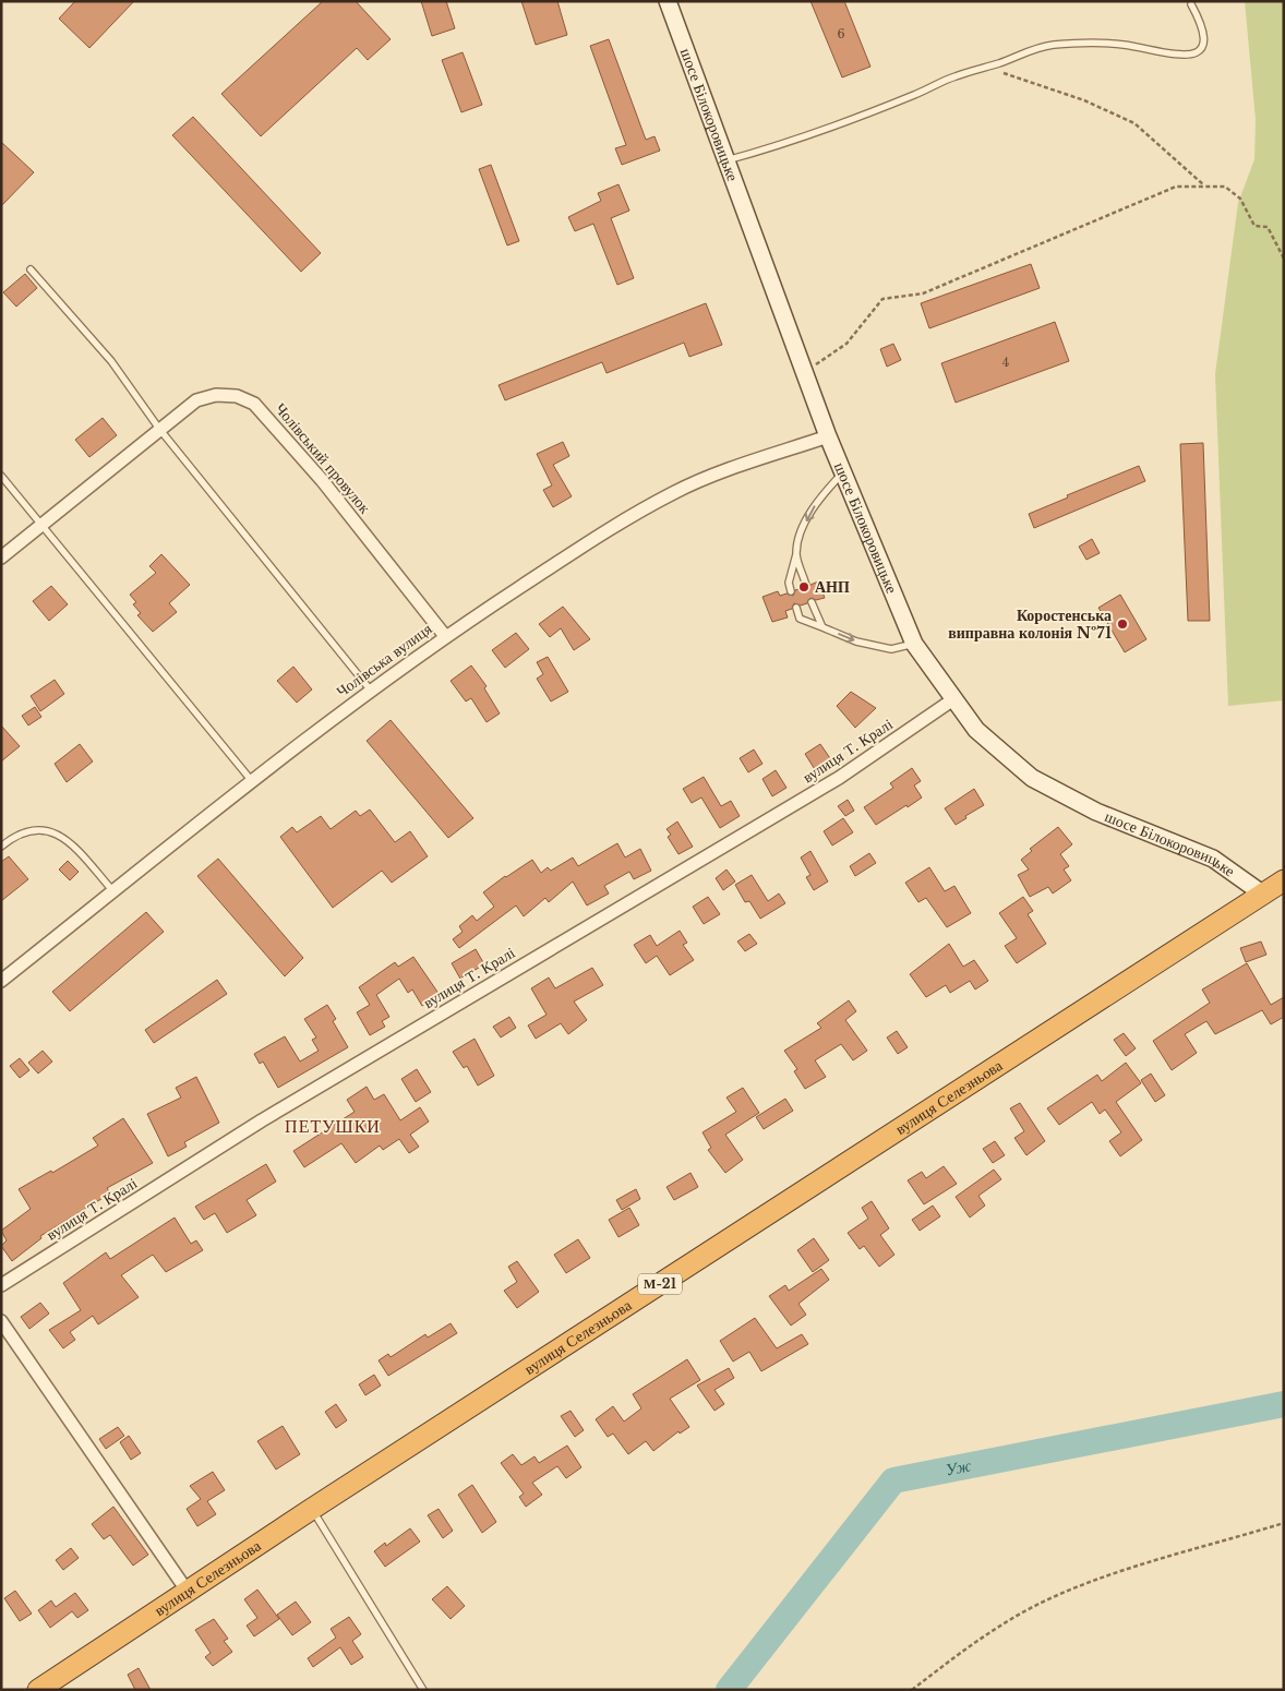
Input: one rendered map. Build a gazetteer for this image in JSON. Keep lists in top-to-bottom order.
{
  "streets": {
    "highway": ["вулиця Селезньова", "М-21"],
    "main road": ["шосе Білокоровицьке"],
    "street": ["Чолівський провулок", "Чолівська вулиця", "вулиця Т. Кралі"]
  },
  "crossings": [
    ["шосе Білокоровицьке", "Чолівська вулиця"],
    ["шосе Білокоровицьке", "вулиця Т. Кралі"],
    ["шосе Білокоровицьке", "вулиця Селезньова"],
    ["Чолівський провулок", "Чолівська вулиця"]
  ],
  "districts": ["ПЕТУШКИ"],
  "water": ["Уж"],
  "places": ["АНП", "Коростенська виправна колонія №71"],
  "house_numbers": ["6", "4"]
}
